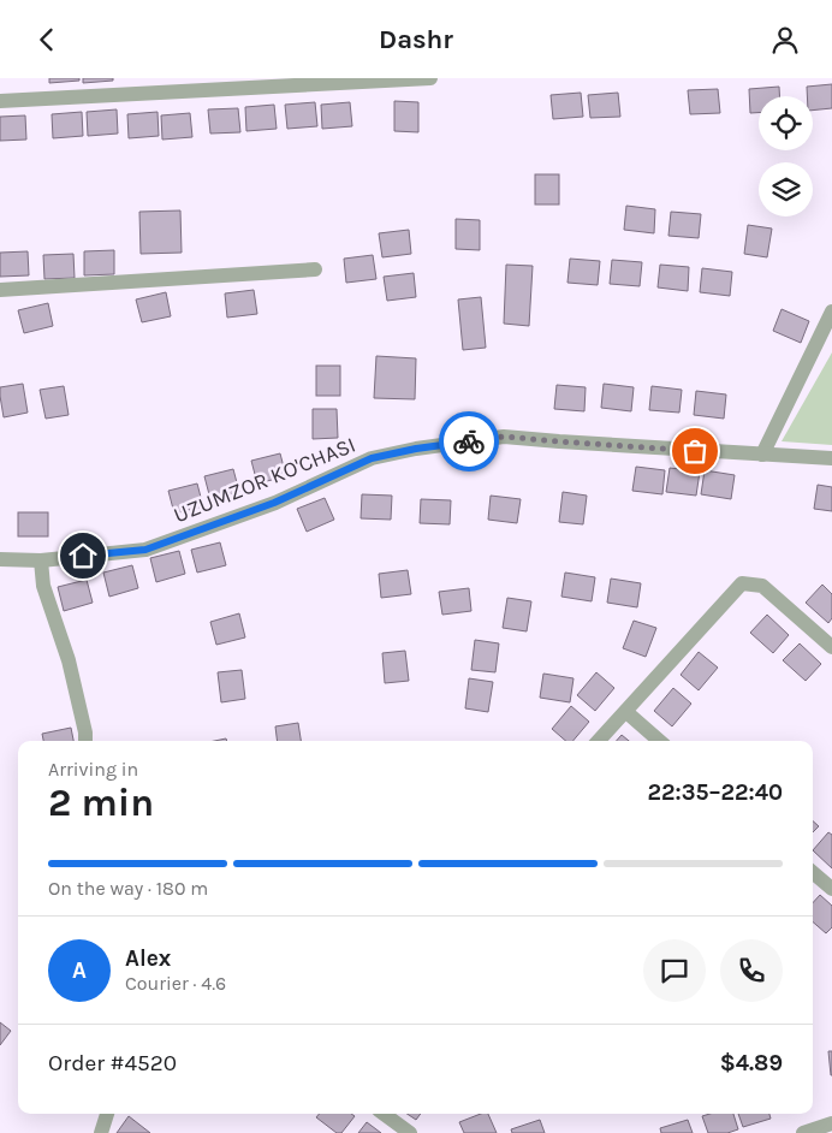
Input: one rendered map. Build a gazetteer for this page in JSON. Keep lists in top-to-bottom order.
{
  "streets": {
    "street": ["UZUMZOR KO'CHASI"]
  },
  "page": {
    "header": "Dashr",
    "heading": ["2 min", "Arriving in", "22:35–22:40"],
    "panel": [
      "Alex",
      "Courier · 4.6",
      "Order #4520",
      "$4.89"
    ],
    "bar": "On the way · 180 m",
    "round": "A"
  }
}
